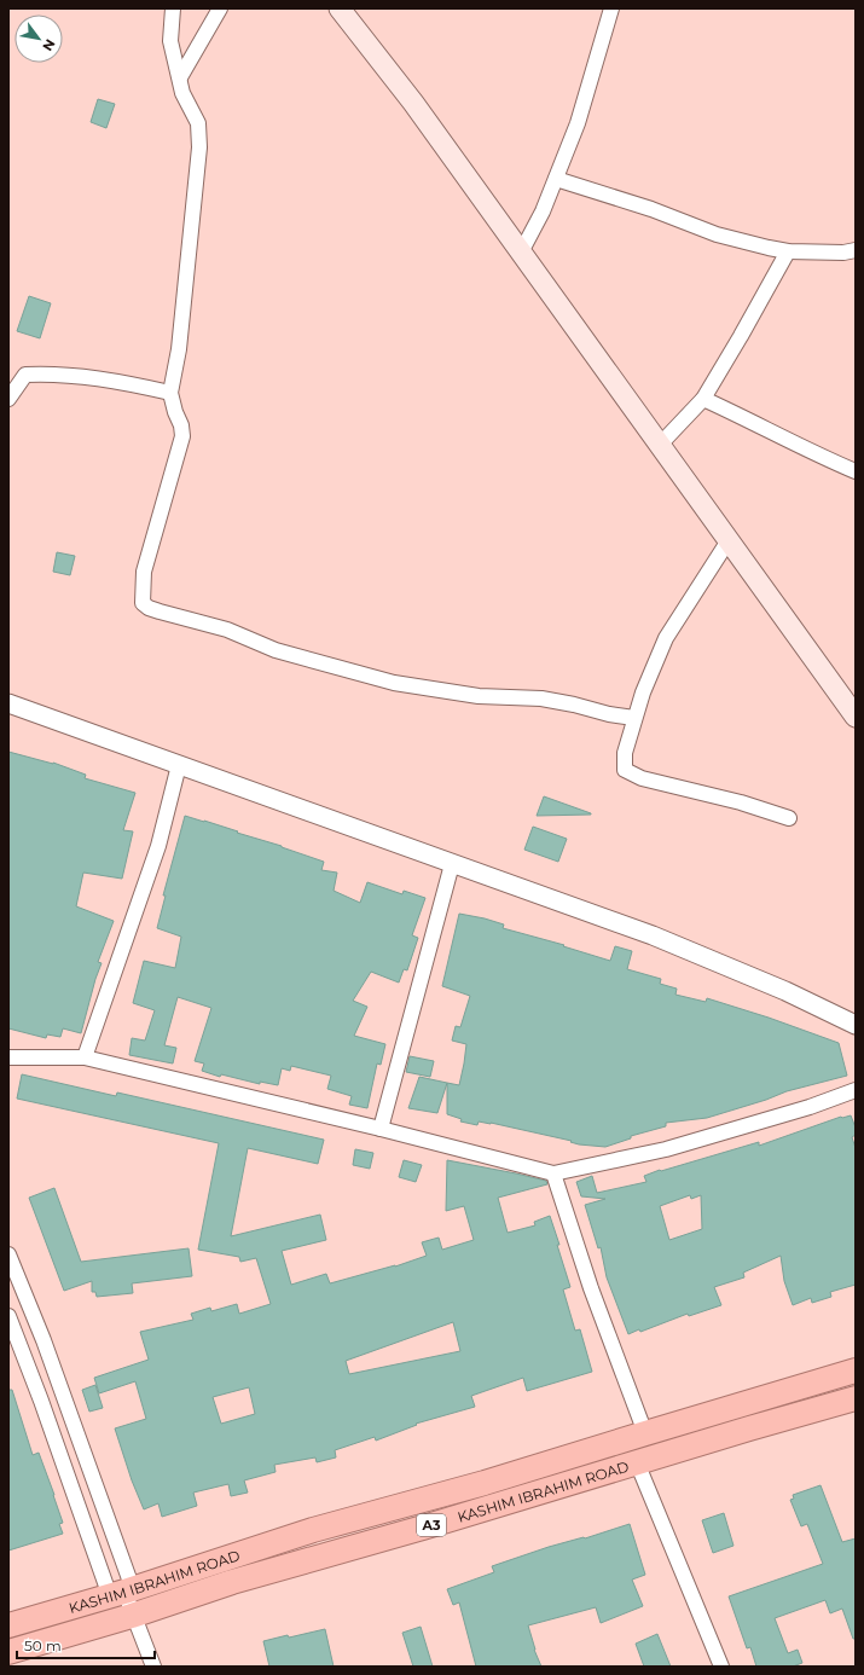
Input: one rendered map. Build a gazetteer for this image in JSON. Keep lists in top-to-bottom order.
{
  "streets": {
    "highway": ["KASHIM IBRAHIM ROAD", "A3"]
  },
  "scale_bar": "50 m",
  "north": "bottom right"
}
